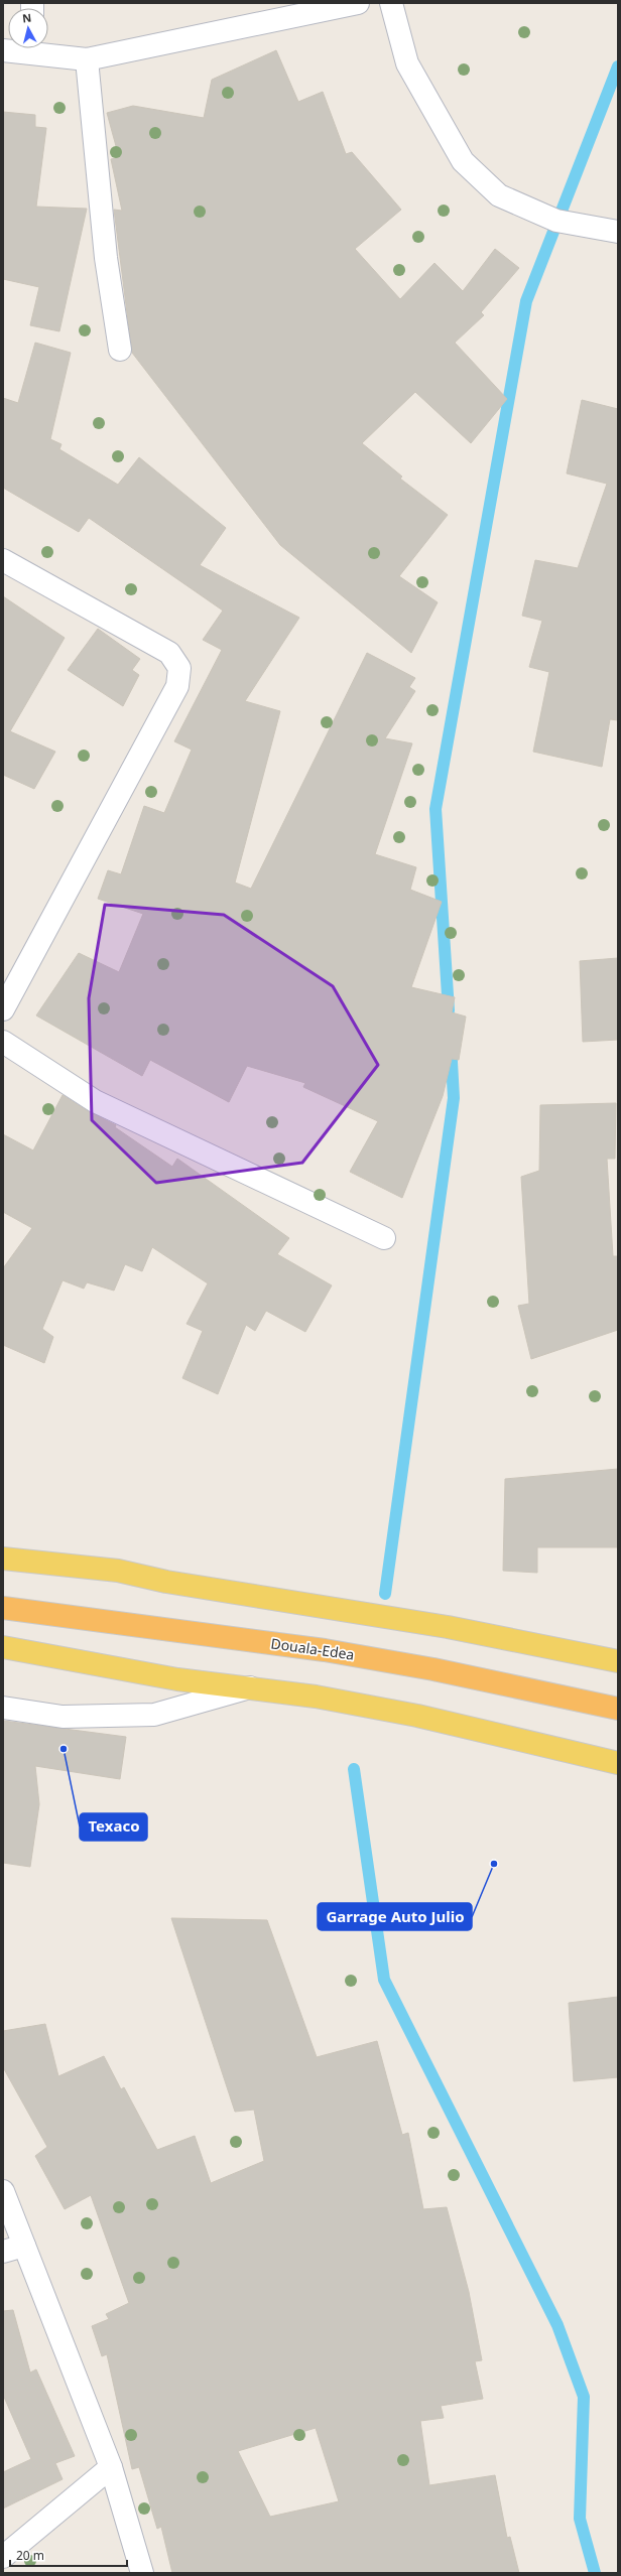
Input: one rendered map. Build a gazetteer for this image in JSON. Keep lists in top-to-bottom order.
{
  "streets": {
    "highway": ["Douala-Edea"]
  },
  "places": ["Texaco", "Garrage Auto Julio"],
  "scale_bar": "20 m",
  "north": "top"
}
